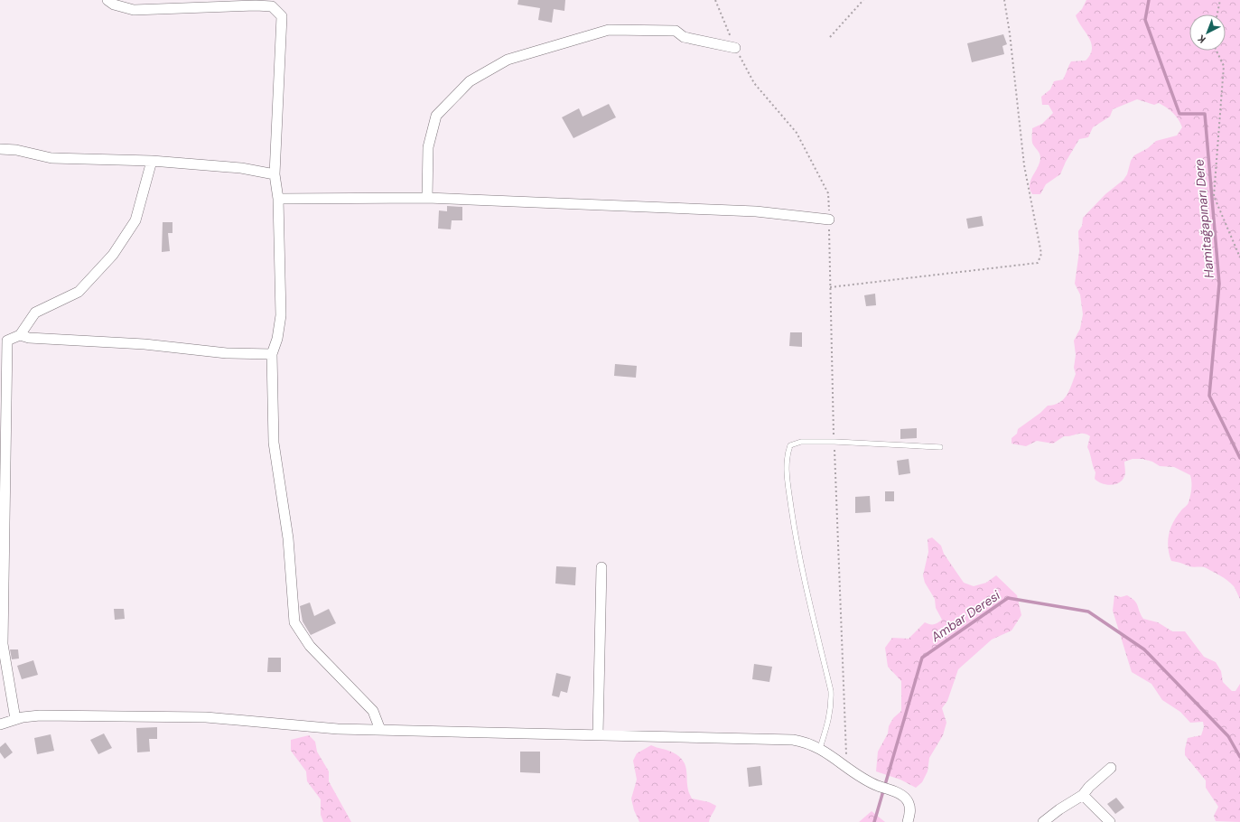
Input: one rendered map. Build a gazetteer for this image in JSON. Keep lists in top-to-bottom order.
{
  "water": ["Hamitağapınarı Dere", "Ambar Deresi"],
  "north": "bottom left"
}
